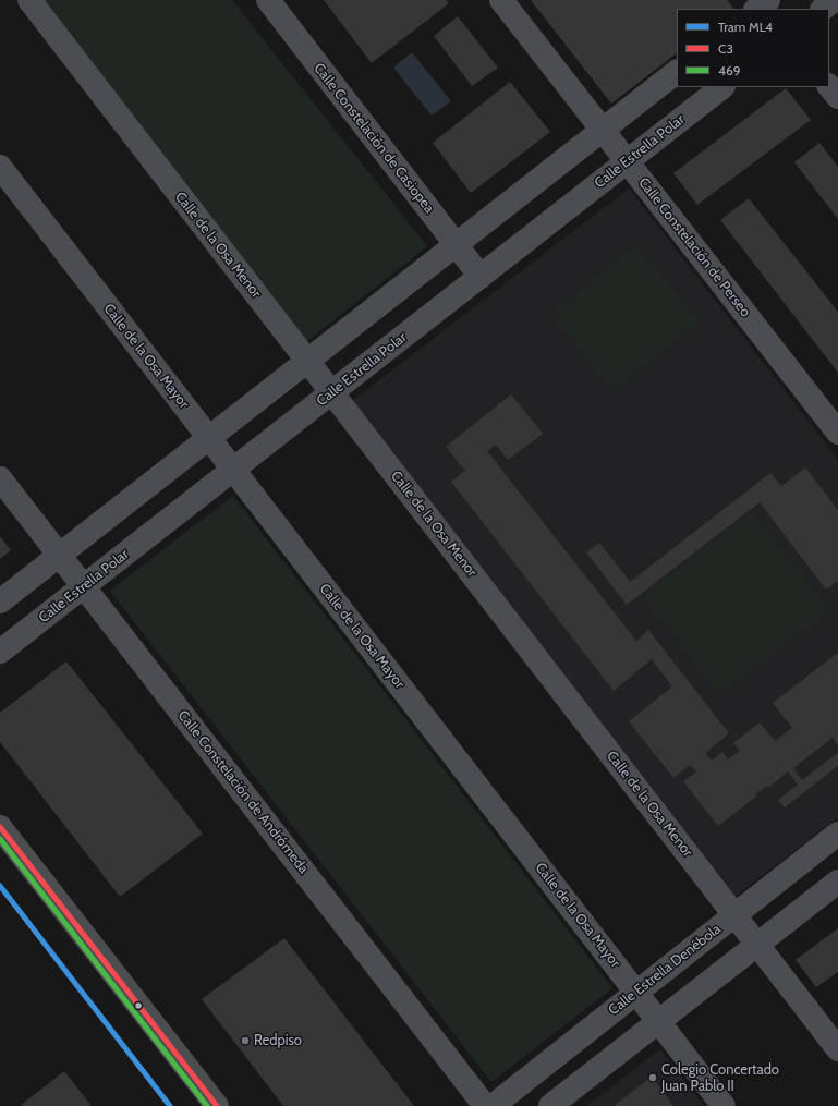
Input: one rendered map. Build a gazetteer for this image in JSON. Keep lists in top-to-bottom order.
{
  "streets": {
    "street": [
      "Calle Constelación de Casiopea",
      "Calle Estrella Polar",
      "Calle de la Osa Menor",
      "Calle Constelación de Perseo",
      "Calle de la Osa Mayor",
      "Calle Constelación de Andrómeda",
      "Calle Estrella Denébola"
    ]
  },
  "crossings": [
    ["Calle Constelación de Casiopea", "Calle Estrella Polar"],
    ["Calle Estrella Polar", "Calle de la Osa Menor"],
    ["Calle Estrella Polar", "Calle Constelación de Perseo"],
    ["Calle Estrella Polar", "Calle de la Osa Mayor"],
    ["Calle Estrella Polar", "Calle Constelación de Andrómeda"],
    ["Calle de la Osa Menor", "Calle Estrella Denébola"],
    ["Calle de la Osa Mayor", "Calle Estrella Denébola"]
  ],
  "places": ["Redpiso", "Colegio Concertado Juan Pablo II"],
  "lines": ["transit line C3", "transit line 469", "tram line ML4"],
  "legend": ["Tram ML4", "C3", "469"]
}
